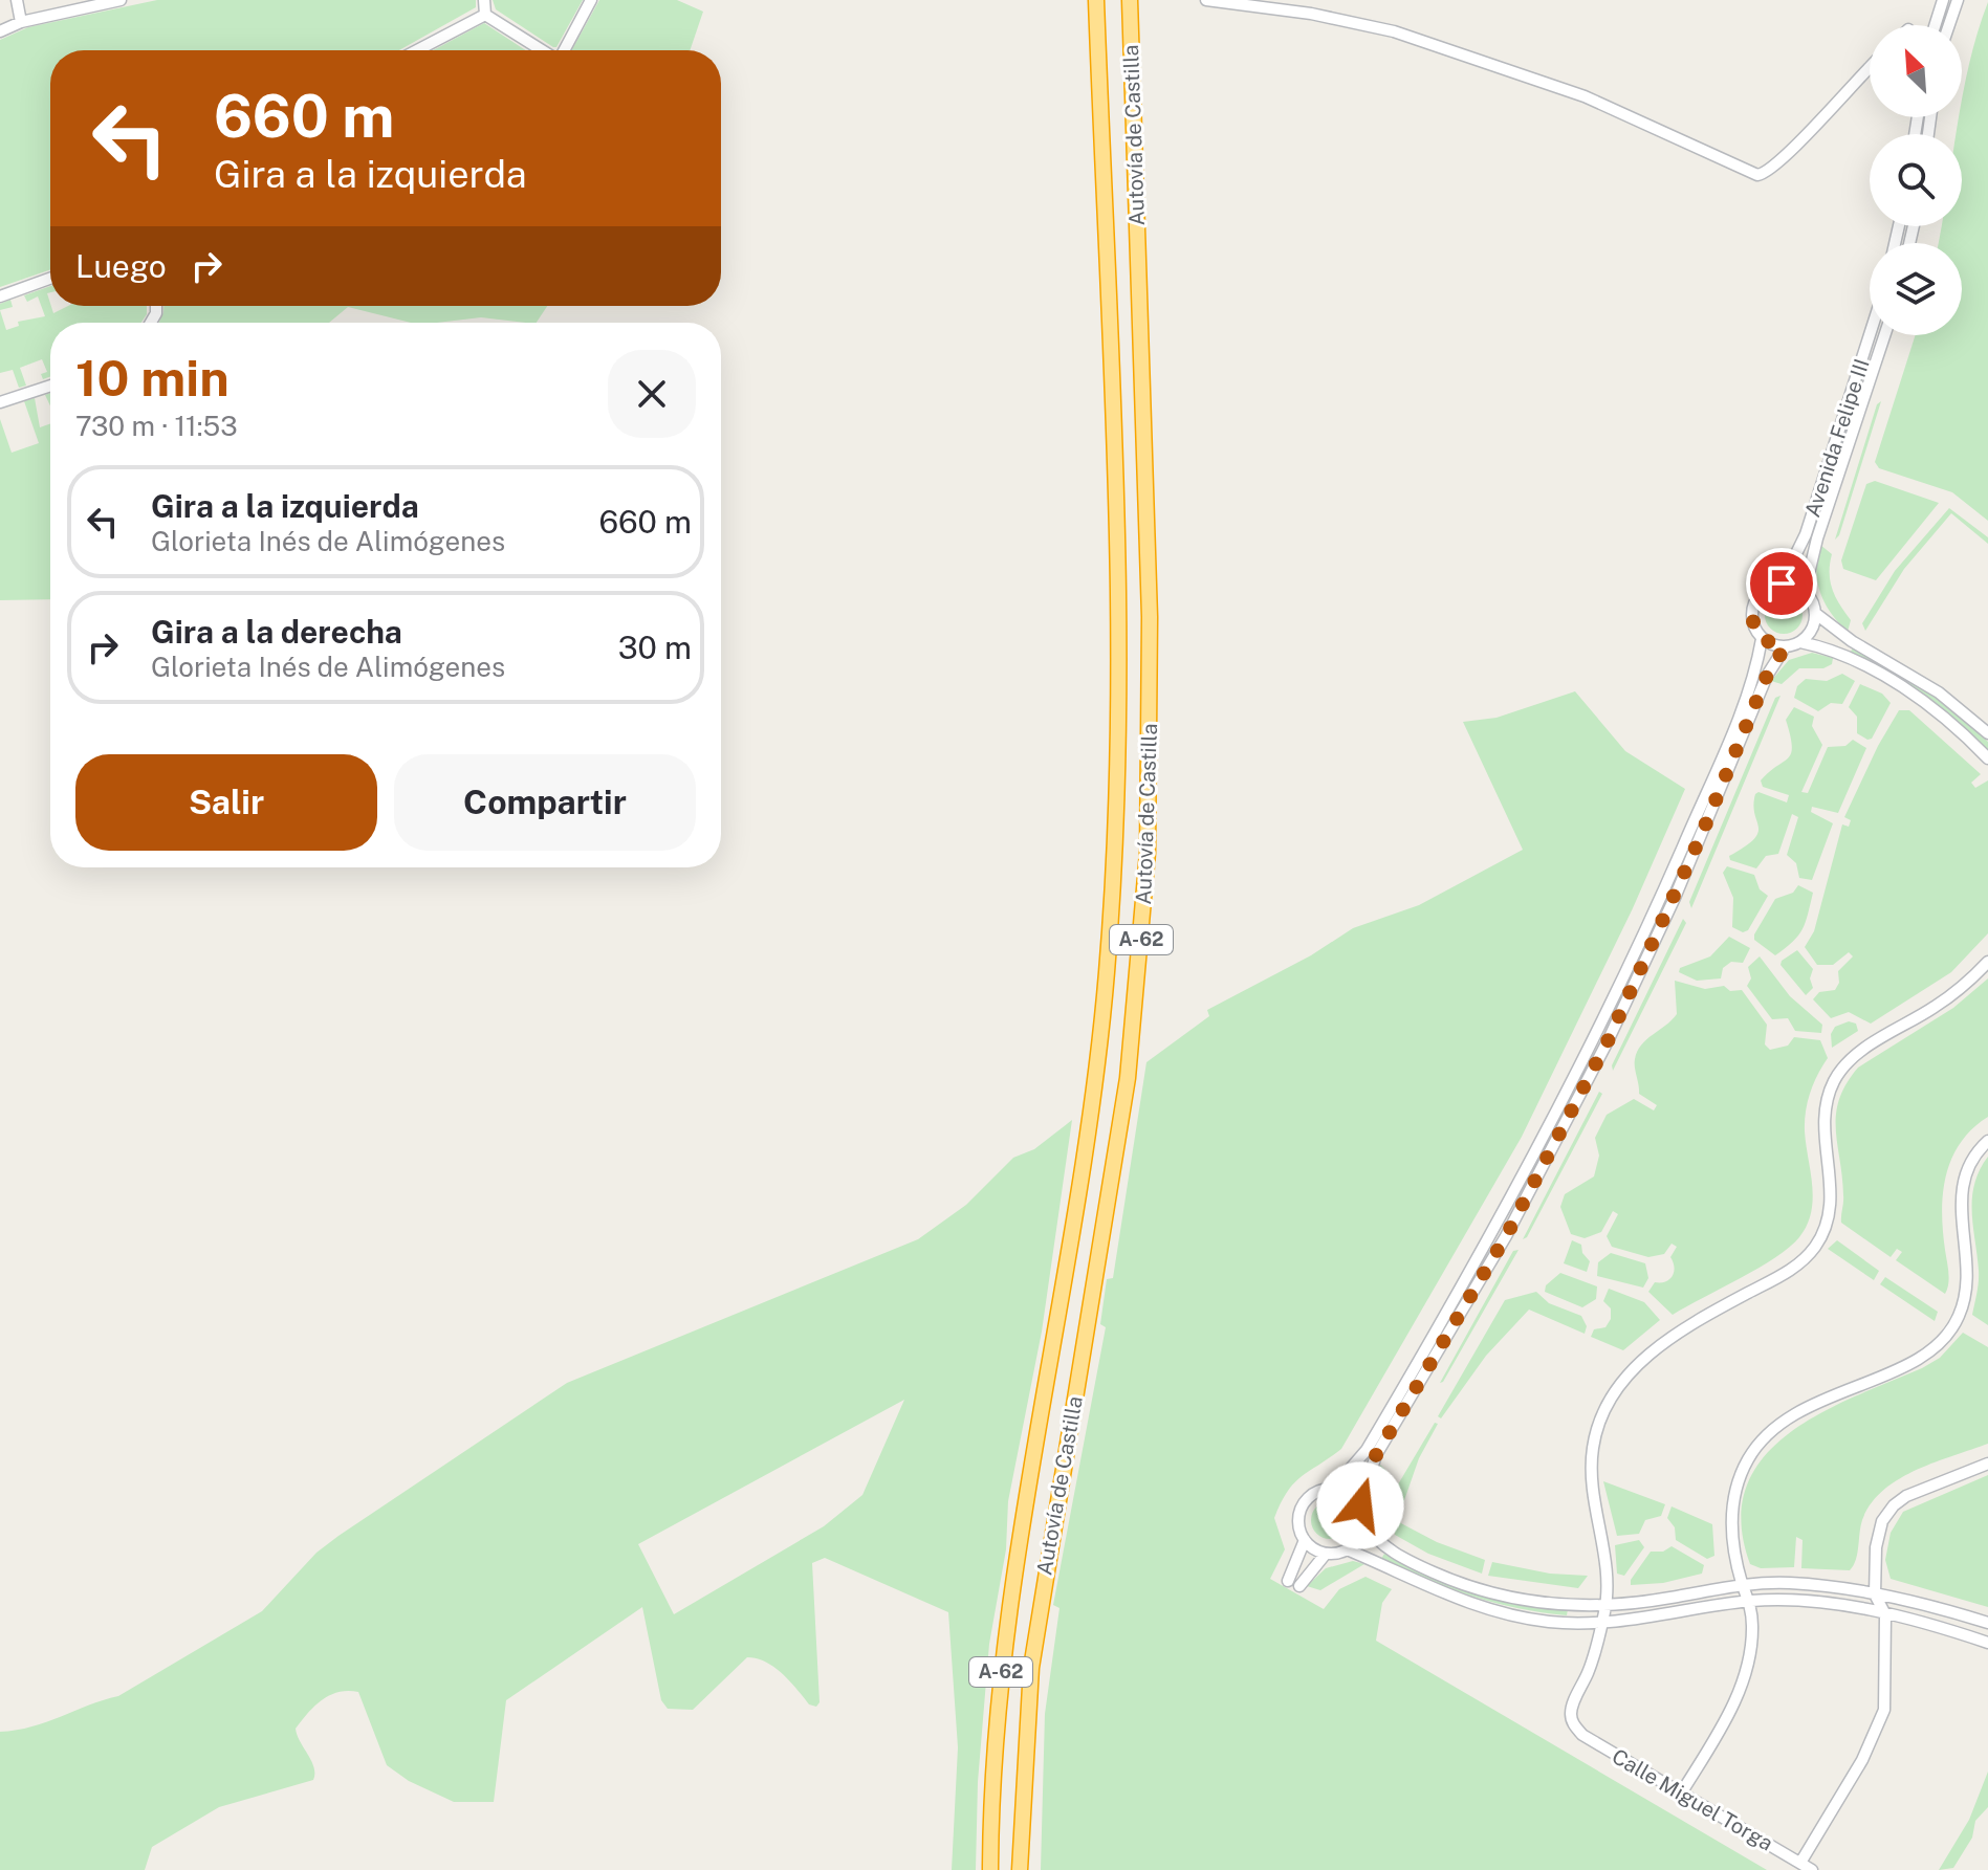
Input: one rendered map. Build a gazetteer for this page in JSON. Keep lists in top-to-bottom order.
{
  "streets": {
    "highway": ["Autovía de Castilla", "A-62"],
    "street": ["Avenida Felipe III", "Calle Miguel Torga"]
  },
  "north": "top left",
  "page": {
    "turn": ["660 m", "Gira a la izquierda"],
    "then": "Luego",
    "heading": ["10 min", "730 m · 11:53"],
    "list": [
      {
        "name": "Gira a la izquierda",
        "note": "Glorieta Inés de Alimógenes",
        "value": "660 m"
      },
      {
        "name": "Gira a la derecha",
        "note": "Glorieta Inés de Alimógenes",
        "value": "30 m"
      }
    ],
    "buttons": ["Salir", "Compartir"]
  }
}
